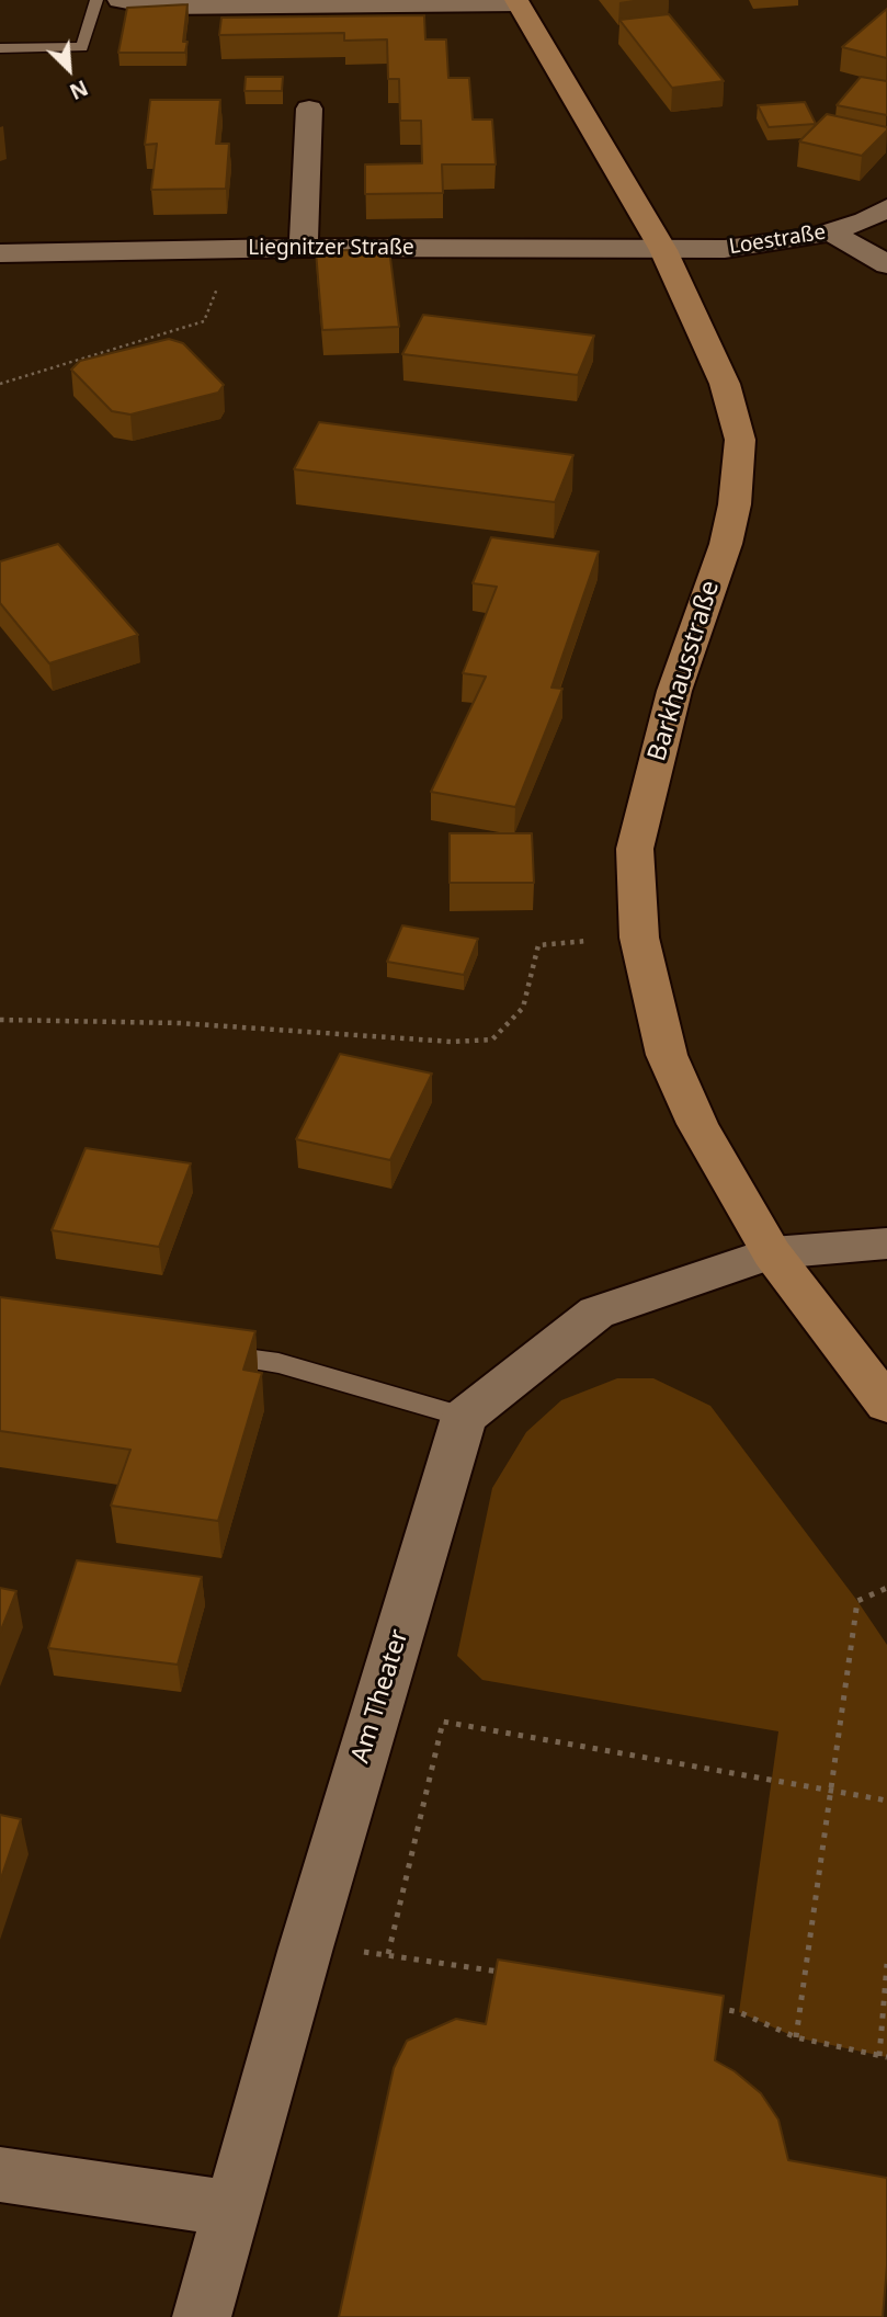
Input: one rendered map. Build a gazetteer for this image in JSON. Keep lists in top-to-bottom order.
{
  "streets": {
    "main road": ["Barkhausstraße"],
    "street": ["Loestraße", "Liegnitzer Straße", "Am Theater"]
  },
  "crossings": [
    ["Loestraße", "Liegnitzer Straße"],
    ["Loestraße", "Barkhausstraße"],
    ["Liegnitzer Straße", "Barkhausstraße"]
  ],
  "north": "bottom right"
}
